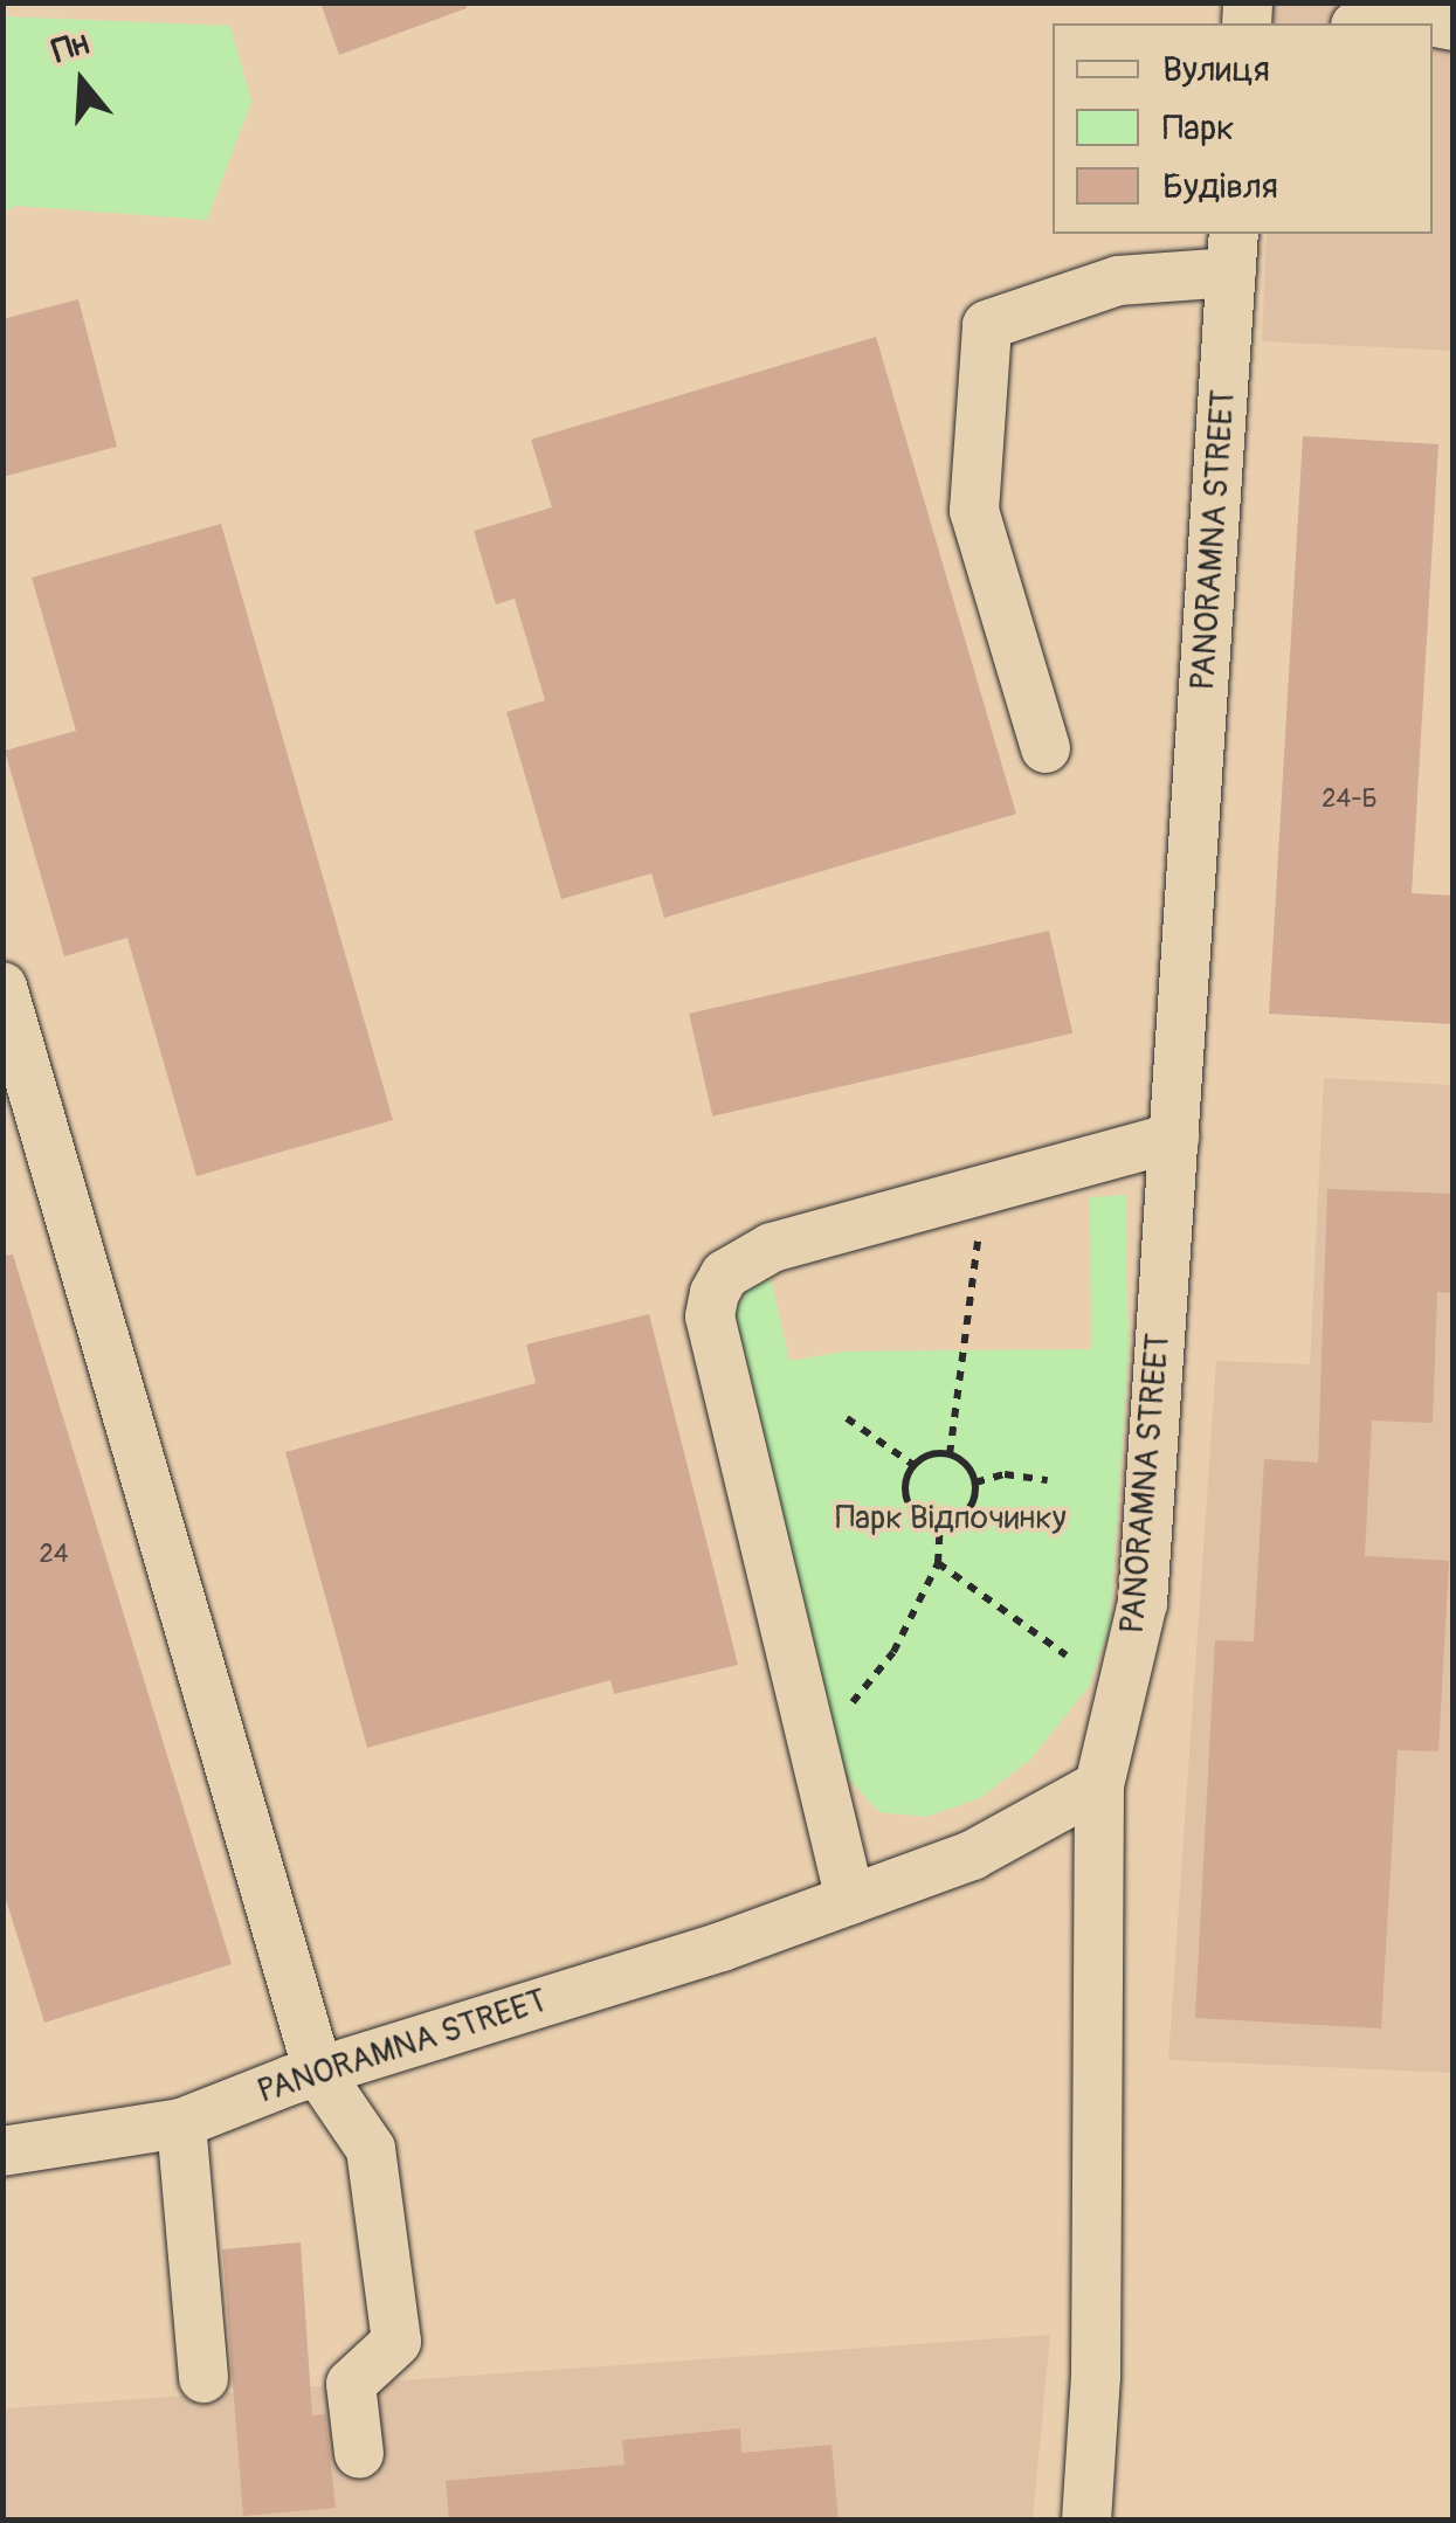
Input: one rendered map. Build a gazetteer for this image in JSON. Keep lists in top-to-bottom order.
{
  "streets": {
    "street": ["PANORAMNA STREET"]
  },
  "parks": ["Парк Відпочинку"],
  "house_numbers": ["24-Б", "24"],
  "legend": ["Вулиця", "Парк", "Будівля"],
  "north": "top"
}
